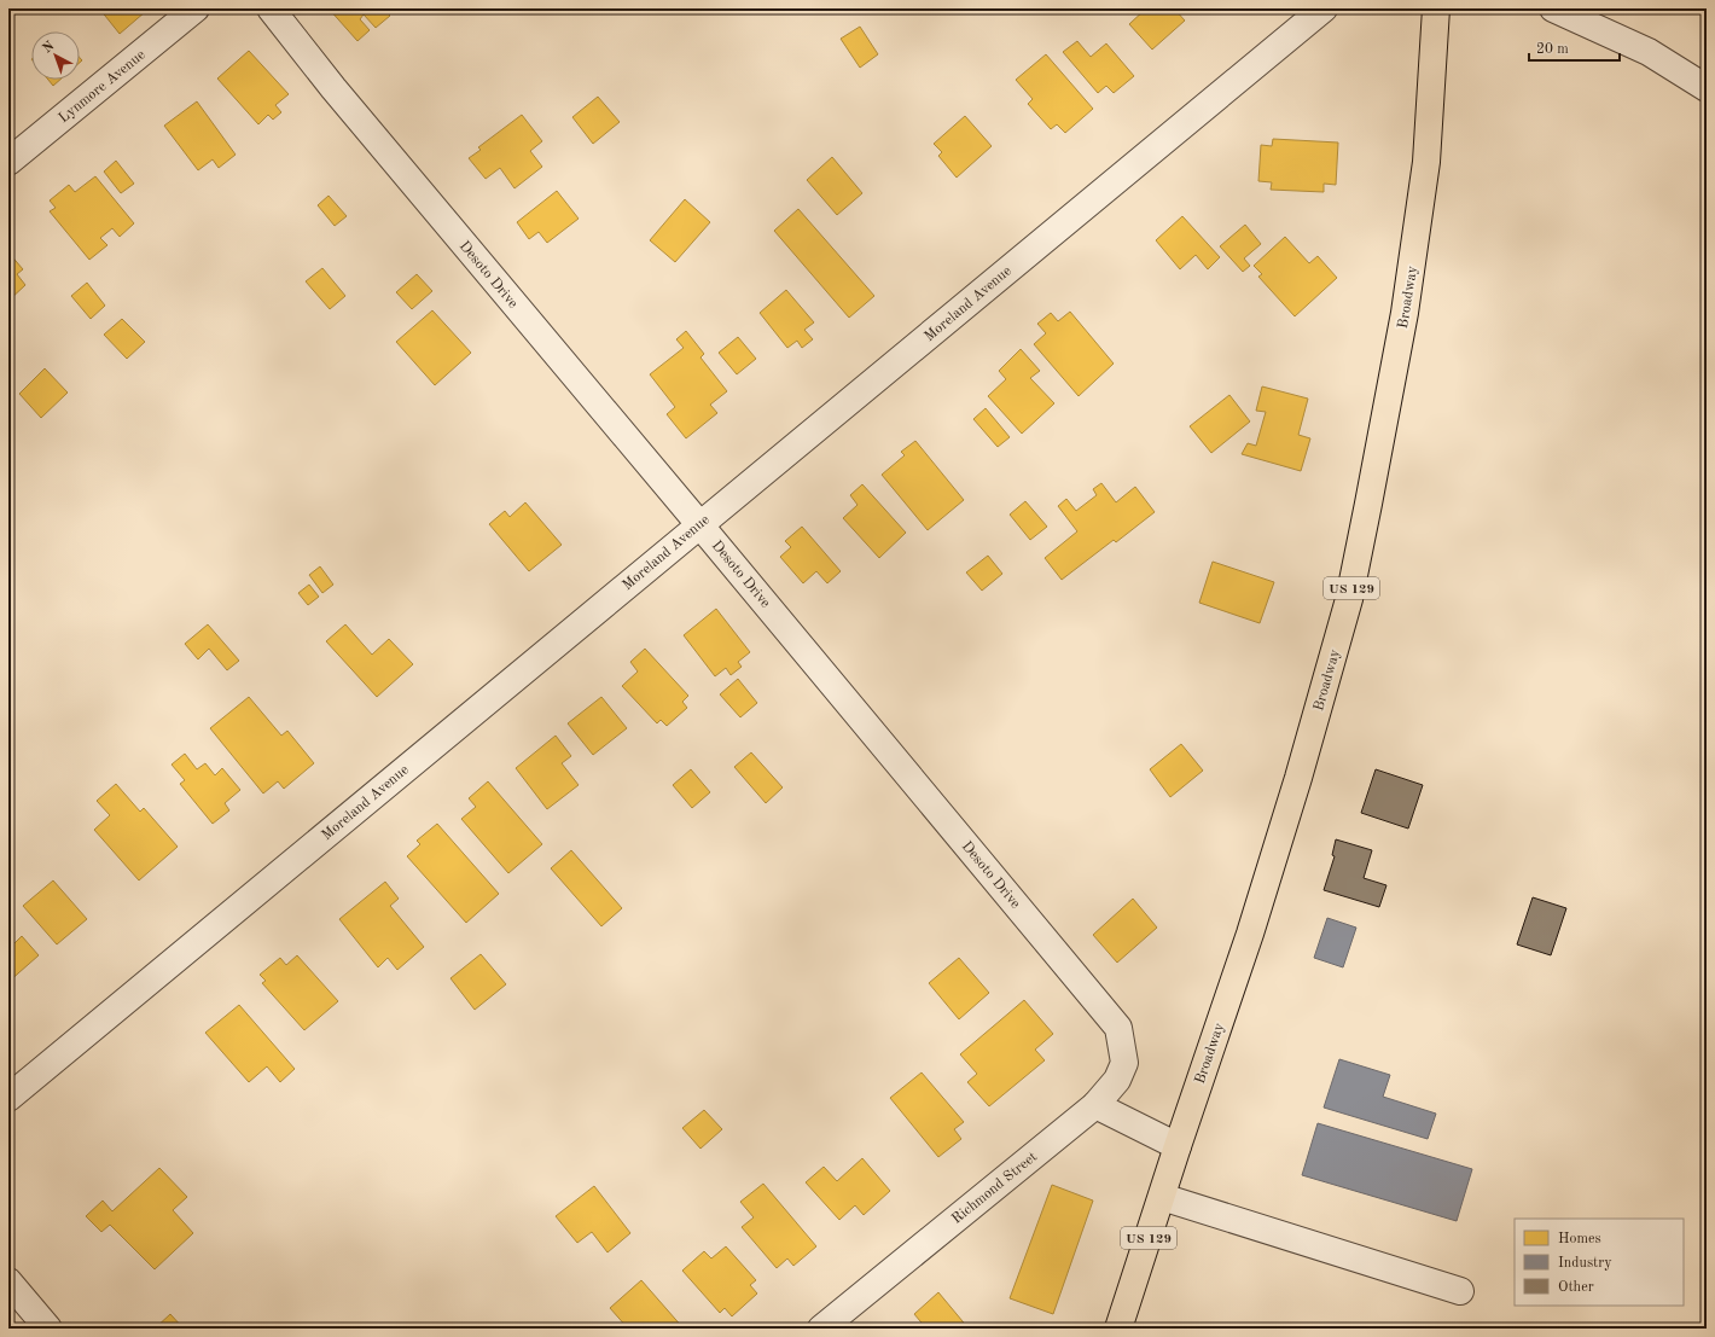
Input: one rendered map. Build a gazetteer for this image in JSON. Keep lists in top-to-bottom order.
{
  "streets": {
    "main road": ["Broadway", "US 129"],
    "street": [
      "Lynmore Avenue",
      "Desoto Drive",
      "Moreland Avenue",
      "Richmond Street"
    ]
  },
  "crossings": [
    ["Desoto Drive", "Moreland Avenue"],
    ["Desoto Drive", "Richmond Street"]
  ],
  "legend": ["Homes", "Industry", "Other"],
  "scale_bar": "20 m",
  "north": "top left"
}
